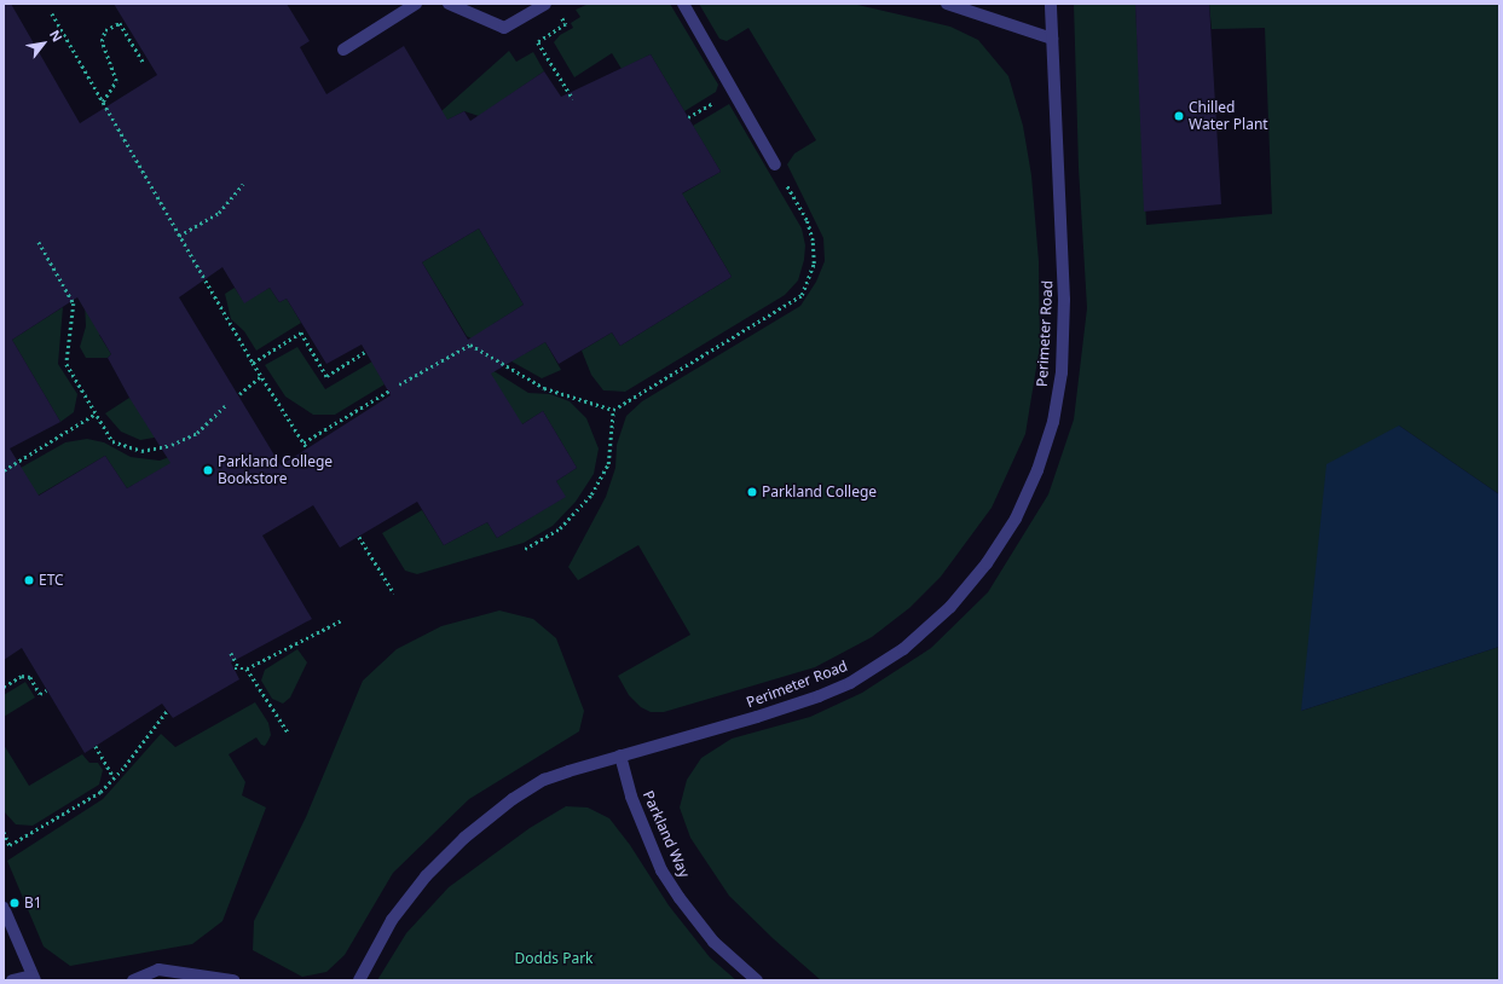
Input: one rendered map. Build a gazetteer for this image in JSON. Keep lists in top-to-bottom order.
{
  "streets": {
    "street": ["Perimeter Road", "Parkland Way"]
  },
  "crossings": [
    ["Perimeter Road", "Parkland Way"]
  ],
  "parks": ["Dodds Park"],
  "places": [
    "Chilled Water Plant",
    "Parkland College Bookstore",
    "Parkland College",
    "ETC",
    "B1"
  ],
  "north": "top right"
}
